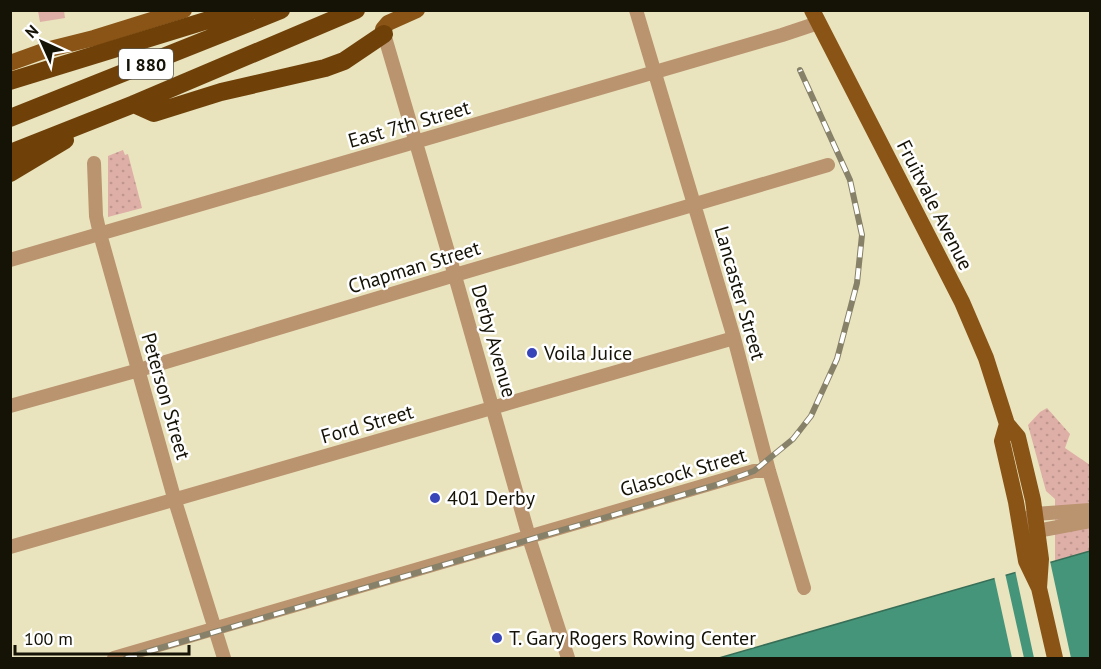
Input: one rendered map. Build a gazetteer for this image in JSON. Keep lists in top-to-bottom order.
{
  "streets": {
    "highway": ["I 880"],
    "main road": ["Fruitvale Avenue"],
    "street": [
      "East 7th Street",
      "Chapman Street",
      "Lancaster Street",
      "Derby Avenue",
      "Peterson Street",
      "Ford Street",
      "Glascock Street"
    ]
  },
  "crossings": [
    ["East 7th Street", "Fruitvale Avenue"],
    ["East 7th Street", "Lancaster Street"],
    ["East 7th Street", "Derby Avenue"],
    ["East 7th Street", "Peterson Street"],
    ["Chapman Street", "Lancaster Street"],
    ["Chapman Street", "Derby Avenue"],
    ["Chapman Street", "Peterson Street"],
    ["Lancaster Street", "Ford Street"],
    ["Lancaster Street", "Glascock Street"],
    ["Derby Avenue", "Ford Street"],
    ["Derby Avenue", "Glascock Street"],
    ["Peterson Street", "Ford Street"],
    ["Peterson Street", "Glascock Street"]
  ],
  "places": ["Voila Juice", "401 Derby", "T. Gary Rogers Rowing Center"],
  "scale_bar": "100 m",
  "north": "top left"
}
